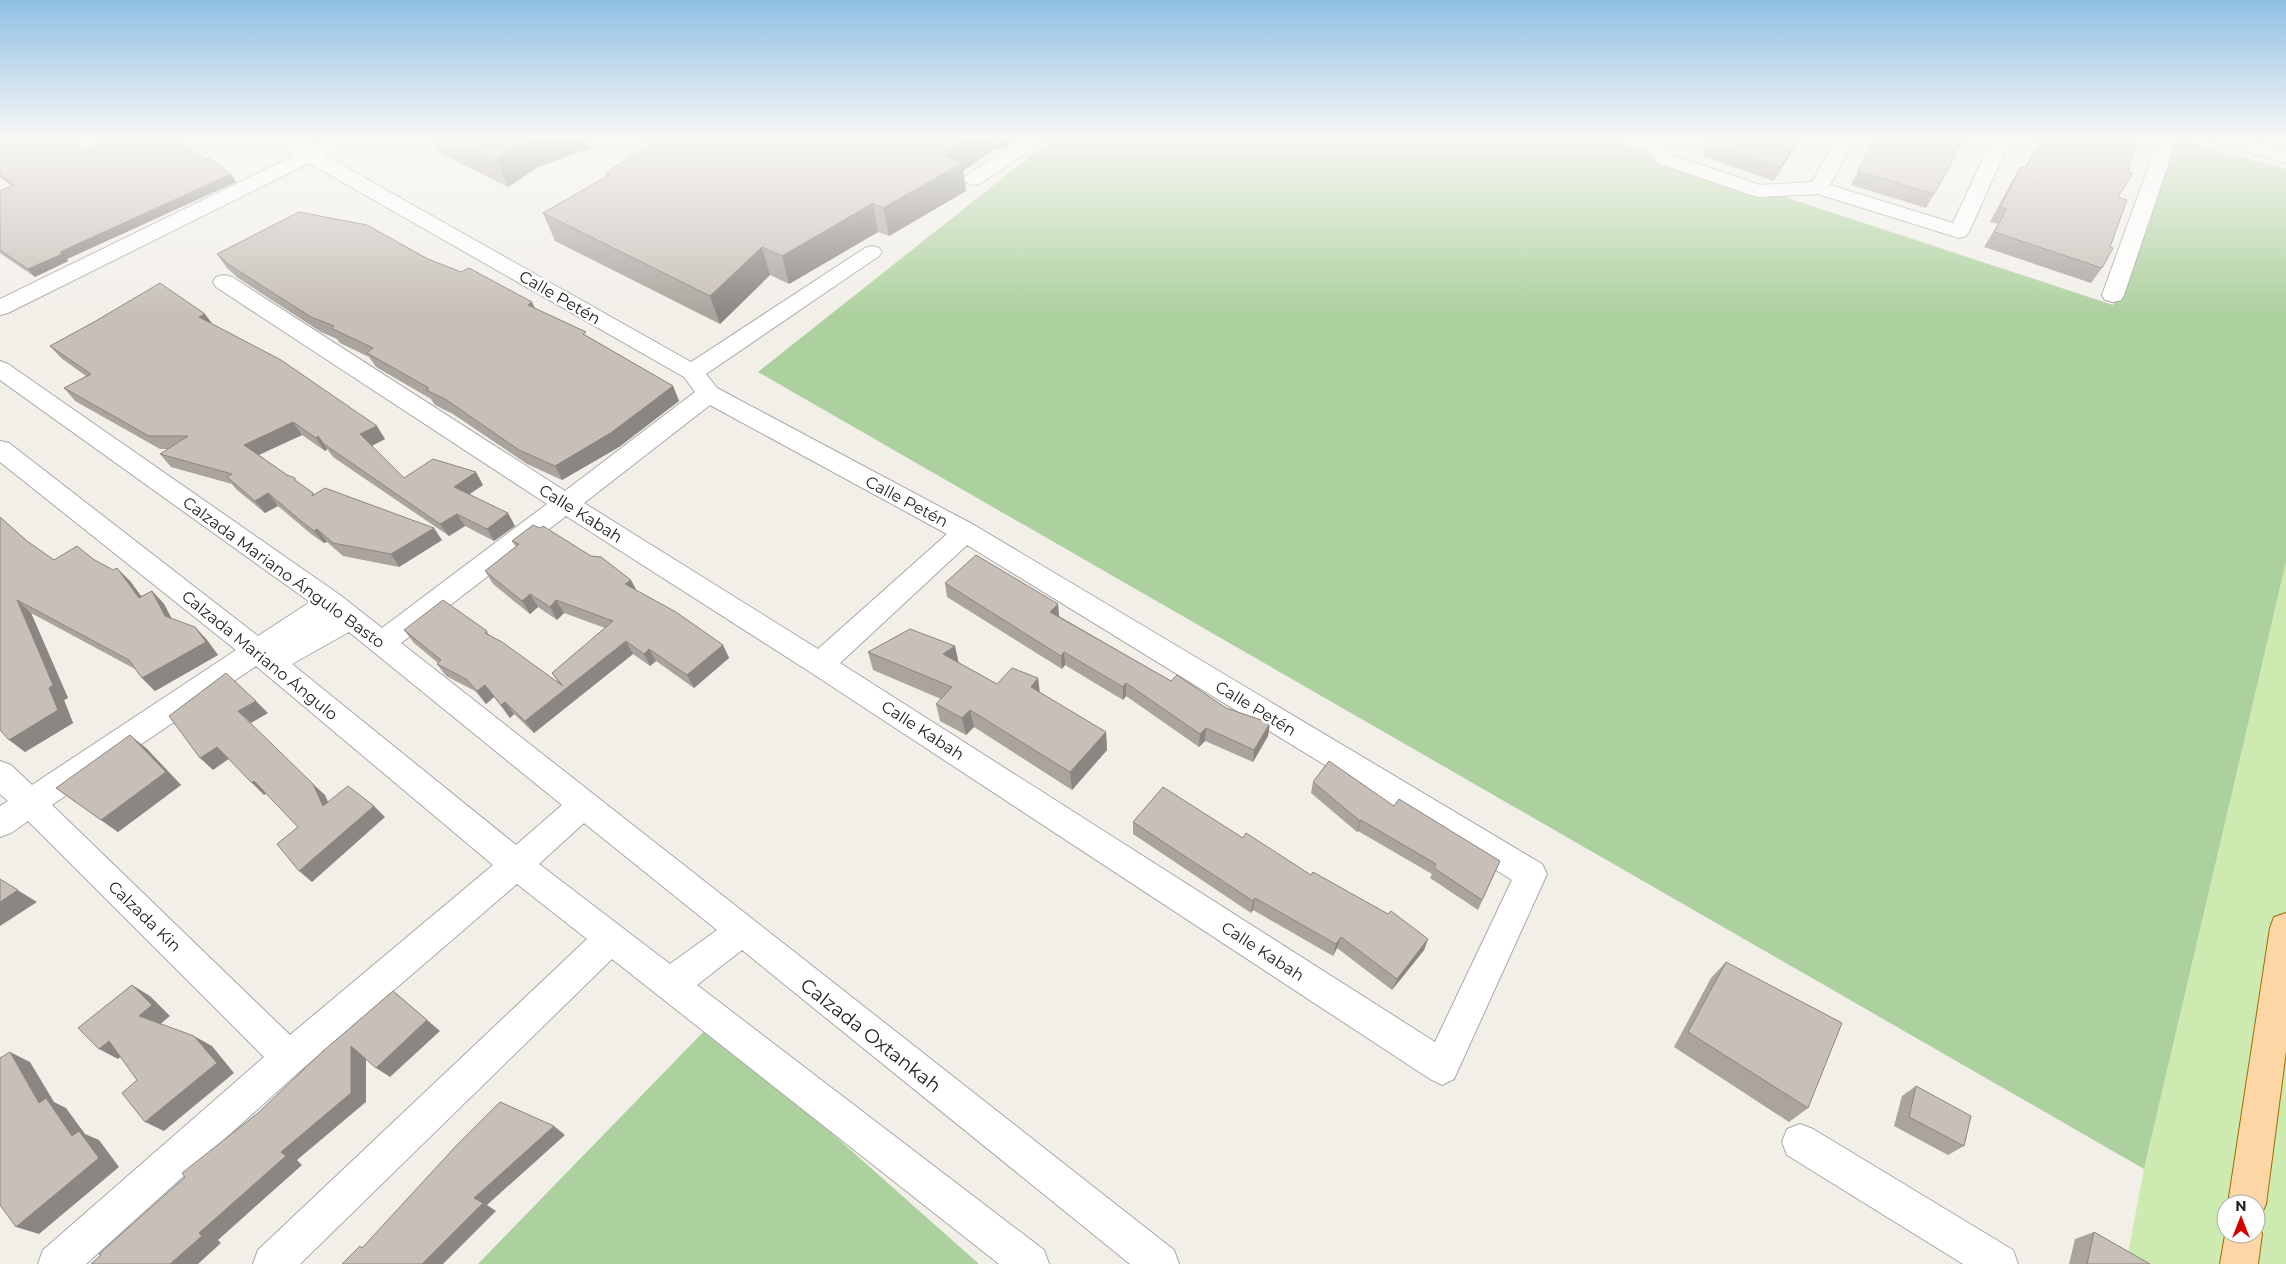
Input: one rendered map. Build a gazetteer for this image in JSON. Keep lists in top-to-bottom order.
{
  "streets": {
    "street": [
      "Calle Petén",
      "Calle Kabah",
      "Calzada Mariano Ángulo Basto",
      "Calzada Mariano Ángulo",
      "Calzada Kin",
      "Calzada Oxtankah"
    ]
  },
  "crossings": [
    ["Calle Petén", "Calle Kabah"],
    ["Calzada Mariano Ángulo Basto", "Calzada Oxtankah"]
  ],
  "north": "top"
}
